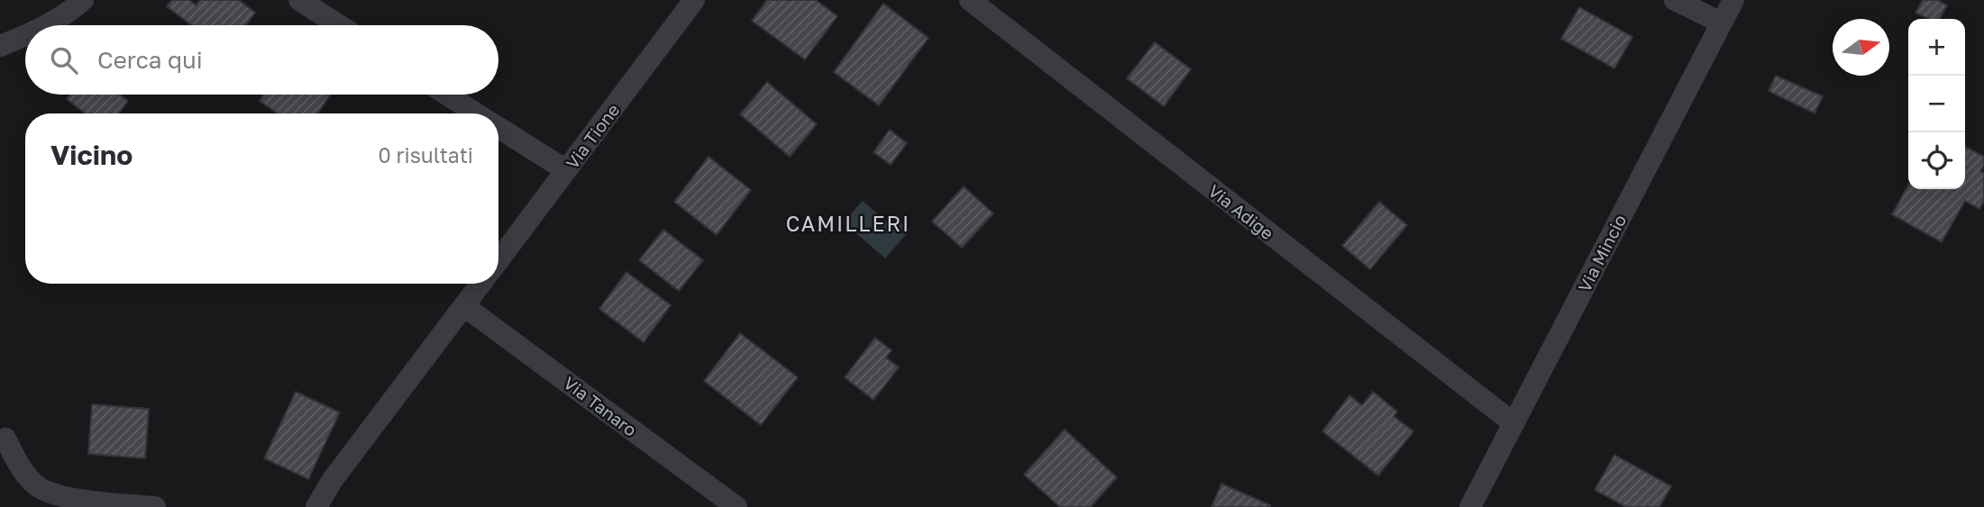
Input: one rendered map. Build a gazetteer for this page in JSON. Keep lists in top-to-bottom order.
{
  "streets": {
    "street": [
      "Via Tione",
      "Via Adige",
      "Via Mincio",
      "Via Tanaro"
    ]
  },
  "crossings": [
    ["Via Adige", "Via Mincio"]
  ],
  "districts": ["CAMILLERI"],
  "north": "right",
  "page": {
    "map_buttons": ["+", "−"],
    "search": "Cerca qui",
    "heading": ["Vicino", "0 risultati"]
  }
}
